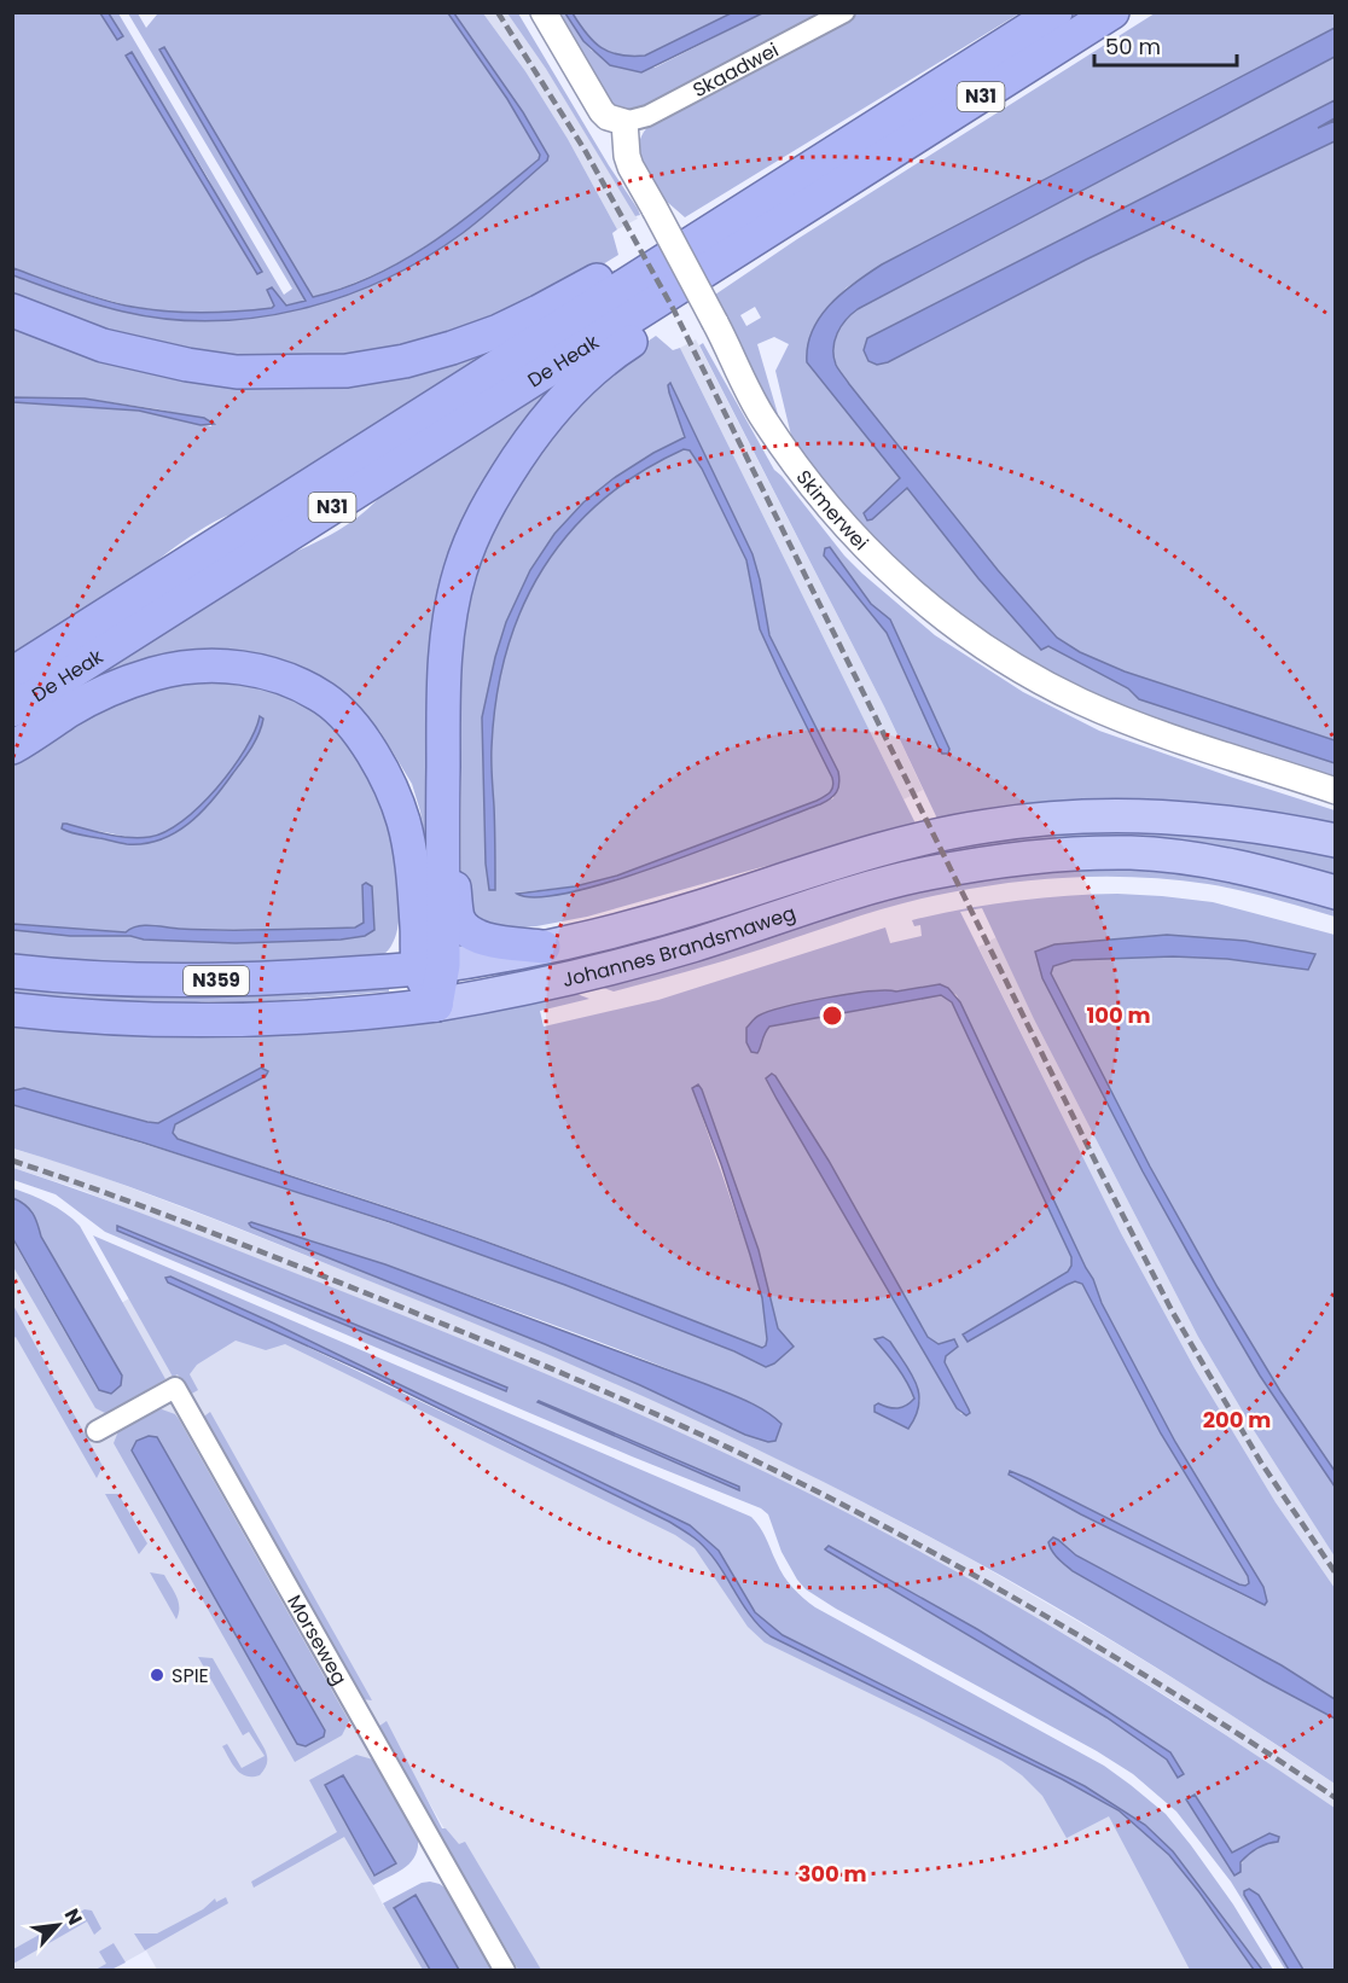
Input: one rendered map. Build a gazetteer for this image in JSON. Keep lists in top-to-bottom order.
{
  "streets": {
    "highway": [
      "N31",
      "De Heak",
      "Johannes Brandsmaweg",
      "N359"
    ],
    "street": ["Skaadwei", "Skimerwei", "Morseweg"]
  },
  "crossings": [
    ["Skaadwei", "Skimerwei"],
    ["N31", "De Heak"],
    ["N31", "Johannes Brandsmaweg"]
  ],
  "places": ["SPIE"],
  "scale_bar": "50 m",
  "north": "top right",
  "rings": ["100 m", "200 m", "300 m"]
}
